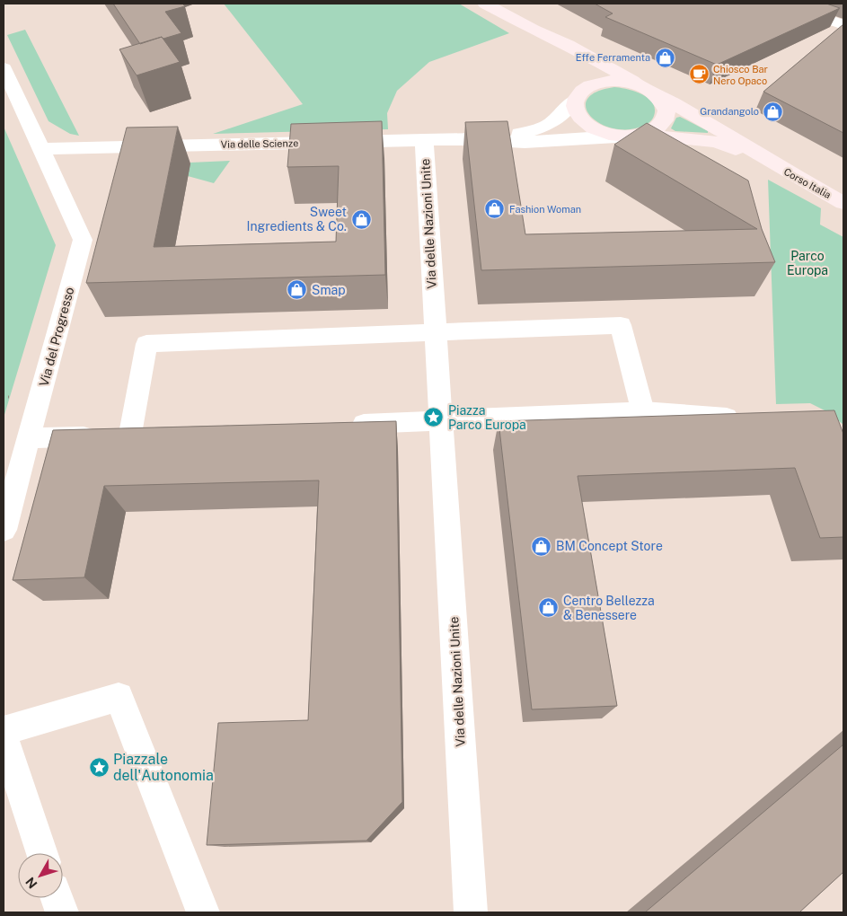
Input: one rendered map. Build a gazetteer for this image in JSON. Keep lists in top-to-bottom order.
{
  "streets": {
    "main road": ["Corso Italia"],
    "street": ["Via delle Scienze", "Via delle Nazioni Unite", "Via del Progresso"]
  },
  "crossings": [
    ["Via delle Scienze", "Via delle Nazioni Unite"],
    ["Via delle Scienze", "Via del Progresso"]
  ],
  "parks": ["Parco Europa"],
  "places": {
    "shop": [
      "Effe Ferramenta",
      "Grandangolo",
      "Fashion Woman",
      "Sweet Ingredients & Co.",
      "Smap",
      "BM Concept Store",
      "Centro Bellezza & Benessere"
    ],
    "cafe": ["Chiosco Bar Nero Opaco"],
    "place": ["Piazza Parco Europa", "Piazzale dell'Autonomia"]
  },
  "north": "bottom left"
}
